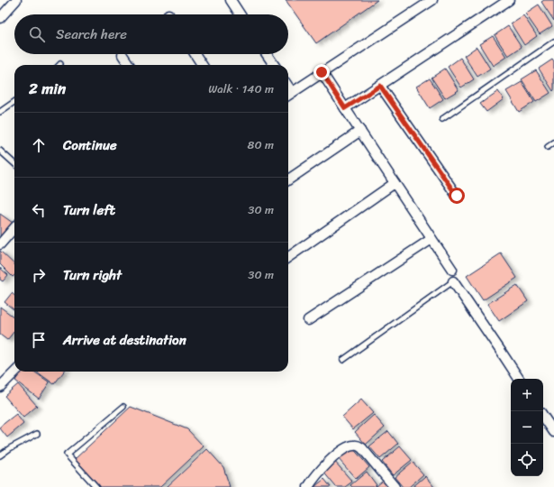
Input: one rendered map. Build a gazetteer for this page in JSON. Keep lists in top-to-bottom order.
{
  "page": {
    "search": "Search here",
    "heading": ["2 min", "Walk · 140 m"],
    "list": [
      ["Continue", "80 m"],
      ["Turn left", "30 m"],
      ["Turn right", "30 m"],
      "Arrive at destination"
    ],
    "map_buttons": ["+", "−"]
  }
}
